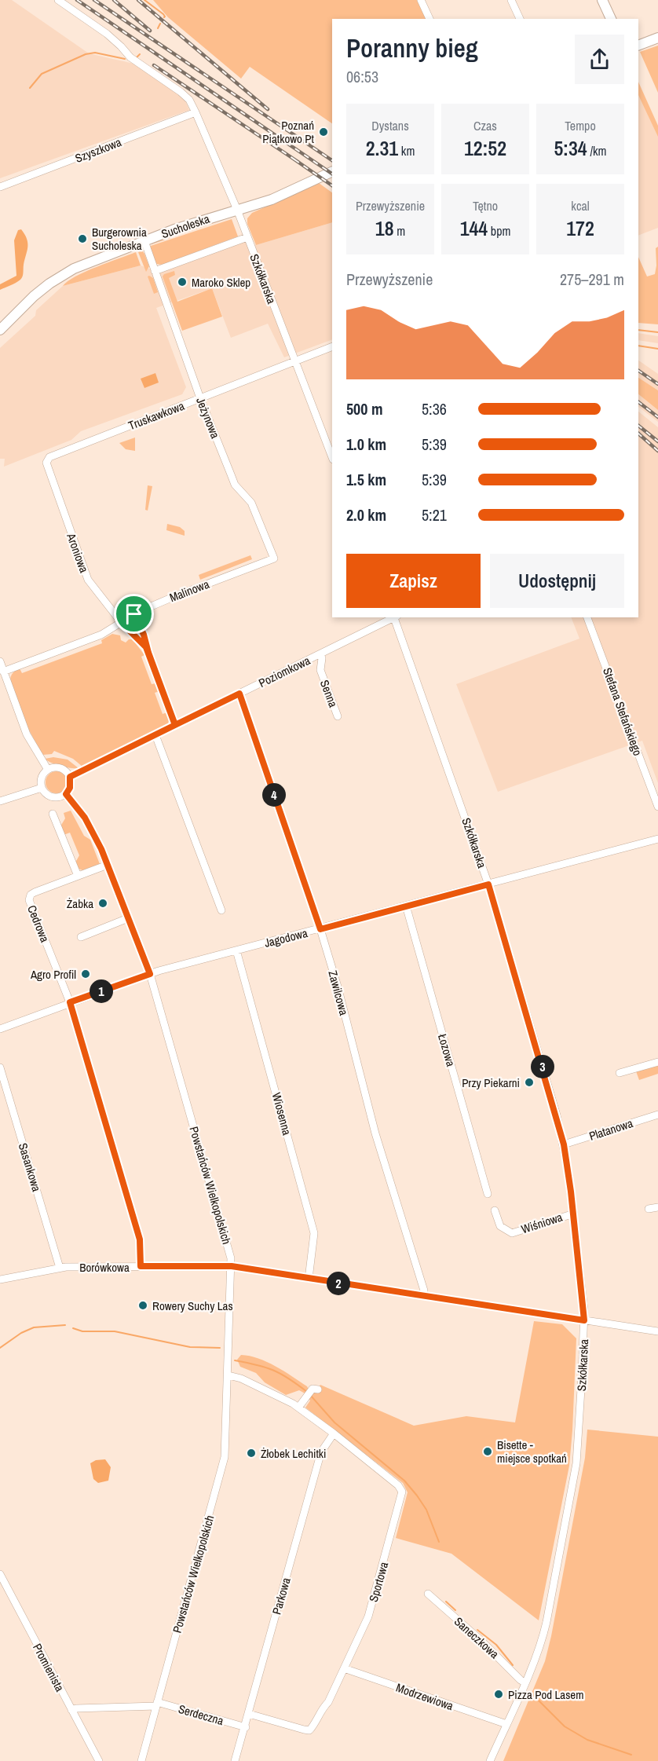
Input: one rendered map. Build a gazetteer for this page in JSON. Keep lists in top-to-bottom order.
{
  "streets": {
    "street": [
      "Szyszkowa",
      "Sucholeska",
      "Szkółkarska",
      "Truskawkowa",
      "Jeżynowa",
      "Aroniowa",
      "Malinowa",
      "Poziomkowa",
      "Senna",
      "Stefana Stefańskiego",
      "Cedrowa",
      "Jagodowa",
      "Zawilcowa",
      "Łozowa",
      "Wiosenna",
      "Platanowa",
      "Sasankowa",
      "Powstańców Wielkopolskich",
      "Wiśniowa",
      "Borówkowa",
      "Sportowa",
      "Parkowa",
      "Saneczkowa",
      "Promienista",
      "Modrzewiowa",
      "Serdeczna"
    ]
  },
  "crossings": [
    ["Szyszkowa", "Szkółkarska"],
    ["Sucholeska", "Szkółkarska"],
    ["Sucholeska", "Jeżynowa"],
    ["Szkółkarska", "Truskawkowa"],
    ["Szkółkarska", "Jagodowa"],
    ["Szkółkarska", "Platanowa"],
    ["Szkółkarska", "Wiśniowa"],
    ["Szkółkarska", "Borówkowa"],
    ["Szkółkarska", "Saneczkowa"],
    ["Szkółkarska", "Modrzewiowa"],
    ["Truskawkowa", "Jeżynowa"],
    ["Truskawkowa", "Aroniowa"],
    ["Jeżynowa", "Malinowa"],
    ["Aroniowa", "Malinowa"],
    ["Aroniowa", "Poziomkowa"],
    ["Poziomkowa", "Senna"],
    ["Poziomkowa", "Zawilcowa"],
    ["Poziomkowa", "Powstańców Wielkopolskich"],
    ["Cedrowa", "Jagodowa"],
    ["Cedrowa", "Powstańców Wielkopolskich"],
    ["Jagodowa", "Zawilcowa"],
    ["Jagodowa", "Łozowa"],
    ["Jagodowa", "Wiosenna"],
    ["Jagodowa", "Powstańców Wielkopolskich"],
    ["Zawilcowa", "Borówkowa"],
    ["Wiosenna", "Borówkowa"],
    ["Sasankowa", "Borówkowa"],
    ["Powstańców Wielkopolskich", "Borówkowa"],
    ["Powstańców Wielkopolskich", "Sportowa"],
    ["Powstańców Wielkopolskich", "Serdeczna"],
    ["Sportowa", "Parkowa"],
    ["Sportowa", "Modrzewiowa"],
    ["Parkowa", "Serdeczna"],
    ["Promienista", "Serdeczna"]
  ],
  "places": [
    "Poznań Piątkowo Pt",
    "Burgerownia Sucholeska",
    "Maroko Sklep",
    "Żabka",
    "Agro Profil",
    "Przy Piekarni",
    "Rowery Suchy Las",
    "Bisette - miejsce spotkań",
    "Żłobek Lechitki",
    "Pizza Pod Lasem"
  ],
  "page": {
    "heading": ["Poranny bieg", "06:53"],
    "stats": [
      ["Dystans", "2.31 km"],
      ["Czas", "12:52"],
      ["Tempo", "5:34 /km"],
      ["Przewyższenie", "18 m"],
      ["Tętno", "144 bpm"],
      ["kcal", "172"]
    ],
    "chart": ["Przewyższenie", "275–291 m"],
    "list": [
      {
        "name": "500 m",
        "note": "5:36"
      },
      {
        "name": "1.0 km",
        "note": "5:39"
      },
      {
        "name": "1.5 km",
        "note": "5:39"
      },
      {
        "name": "2.0 km",
        "note": "5:21"
      }
    ],
    "buttons": ["Zapisz", "Udostępnij"],
    "pins": [
      "4",
      "1",
      "3",
      "2"
    ]
  }
}
